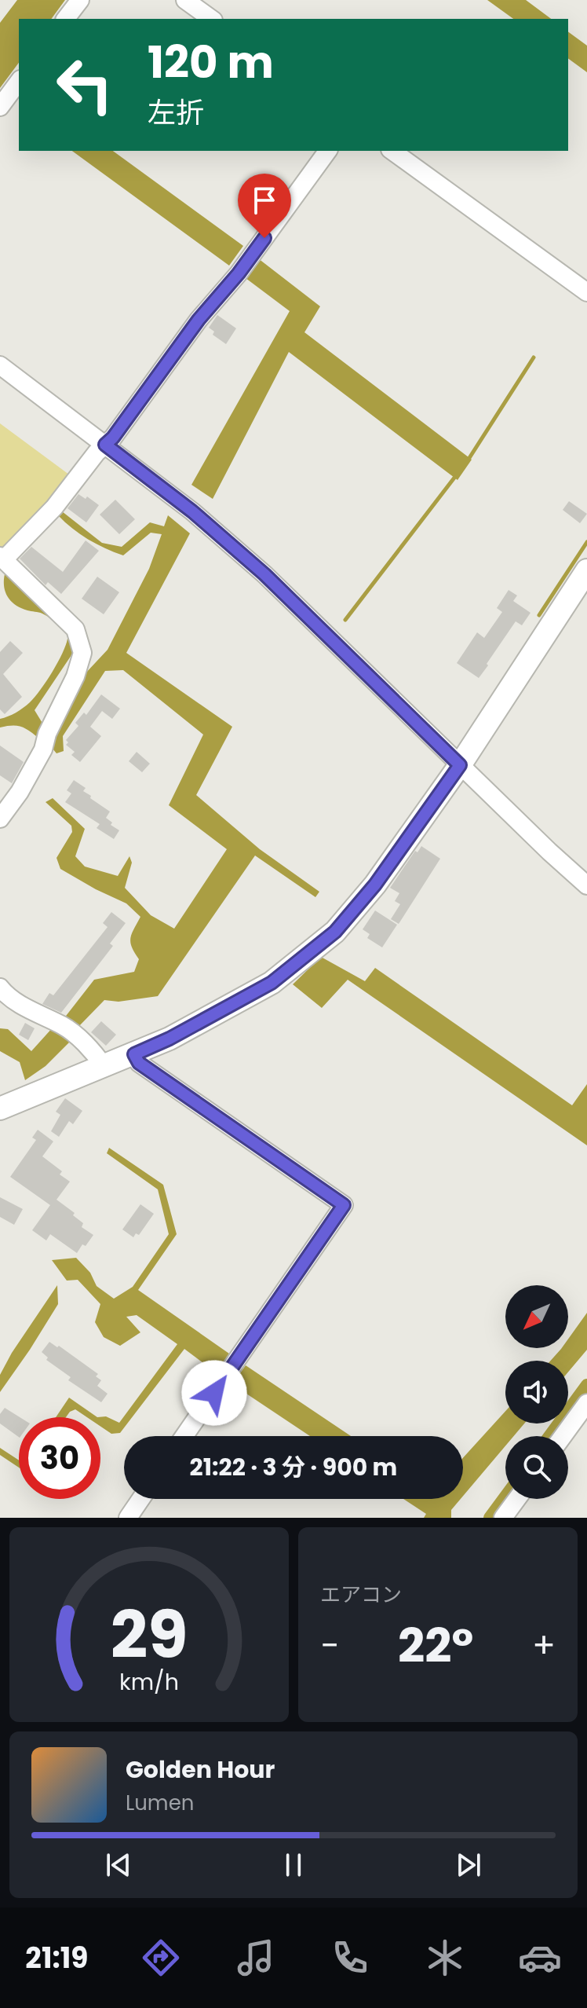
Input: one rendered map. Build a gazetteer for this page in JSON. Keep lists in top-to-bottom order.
{
  "north": "bottom left",
  "page": {
    "turn": ["120 m", "左折"],
    "limit": "30",
    "trip": "21:22 · 3 分 · 900 m",
    "tile": "エアコン",
    "heat": ["−", "22°", "+"],
    "song": ["Golden Hour", "Lumen"],
    "tabs": "21:19",
    "gauge": ["29", "km/h"]
  }
}
